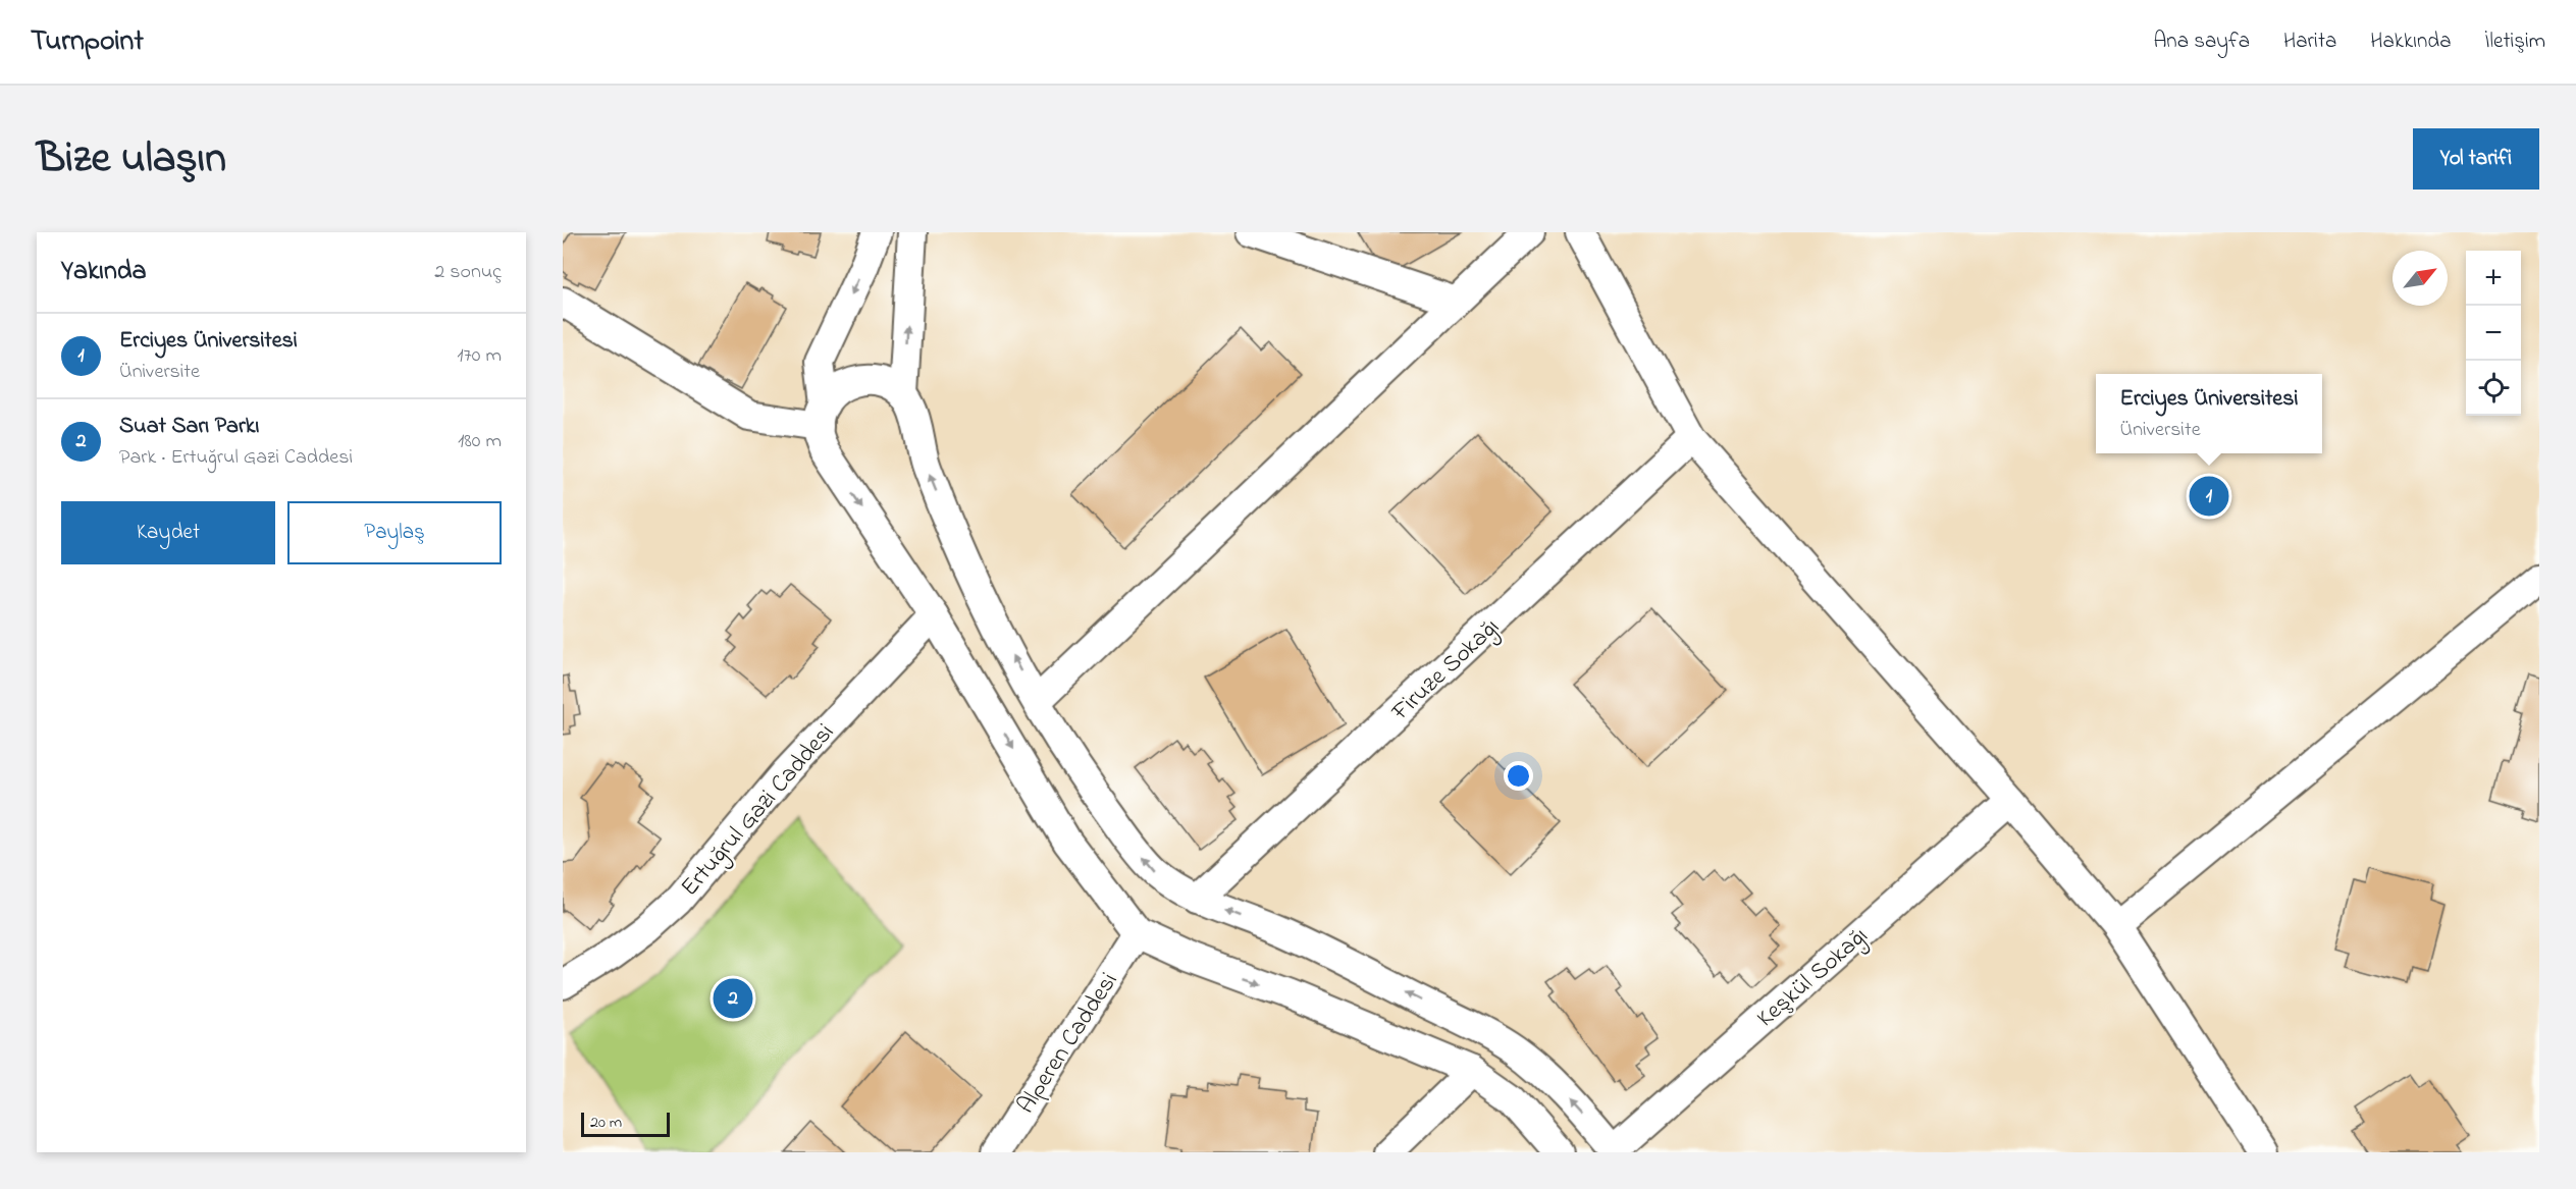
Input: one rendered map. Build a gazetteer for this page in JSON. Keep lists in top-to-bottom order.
{
  "streets": {
    "street": [
      "Firuze Sokağı",
      "Ertuğrul Gazi Caddesi",
      "Keşkül Sokağı",
      "Alperen Caddesi"
    ]
  },
  "scale_bar": "20 m",
  "north": "top right",
  "page": {
    "header": "Turnpoint",
    "nav": [
      "Ana sayfa",
      "Harita",
      "Hakkında",
      "İletişim"
    ],
    "title": "Bize ulaşın",
    "buttons": [
      "Yol tarifi",
      ["Kaydet", "Paylaş"]
    ],
    "heading": ["Yakında", "2 sonuç"],
    "map_buttons": ["+", "−"],
    "list": [
      {
        "mark": "1",
        "name": "Erciyes Üniversitesi",
        "note": "Üniversite",
        "value": "170 m"
      },
      {
        "mark": "2",
        "name": "Suat Sarı Parkı",
        "note": "Park · Ertuğrul Gazi Caddesi",
        "value": "180 m"
      }
    ],
    "popup": ["Erciyes Üniversitesi", "Üniversite"],
    "pins": ["1", "2"],
    "scale": "20 m"
  }
}
